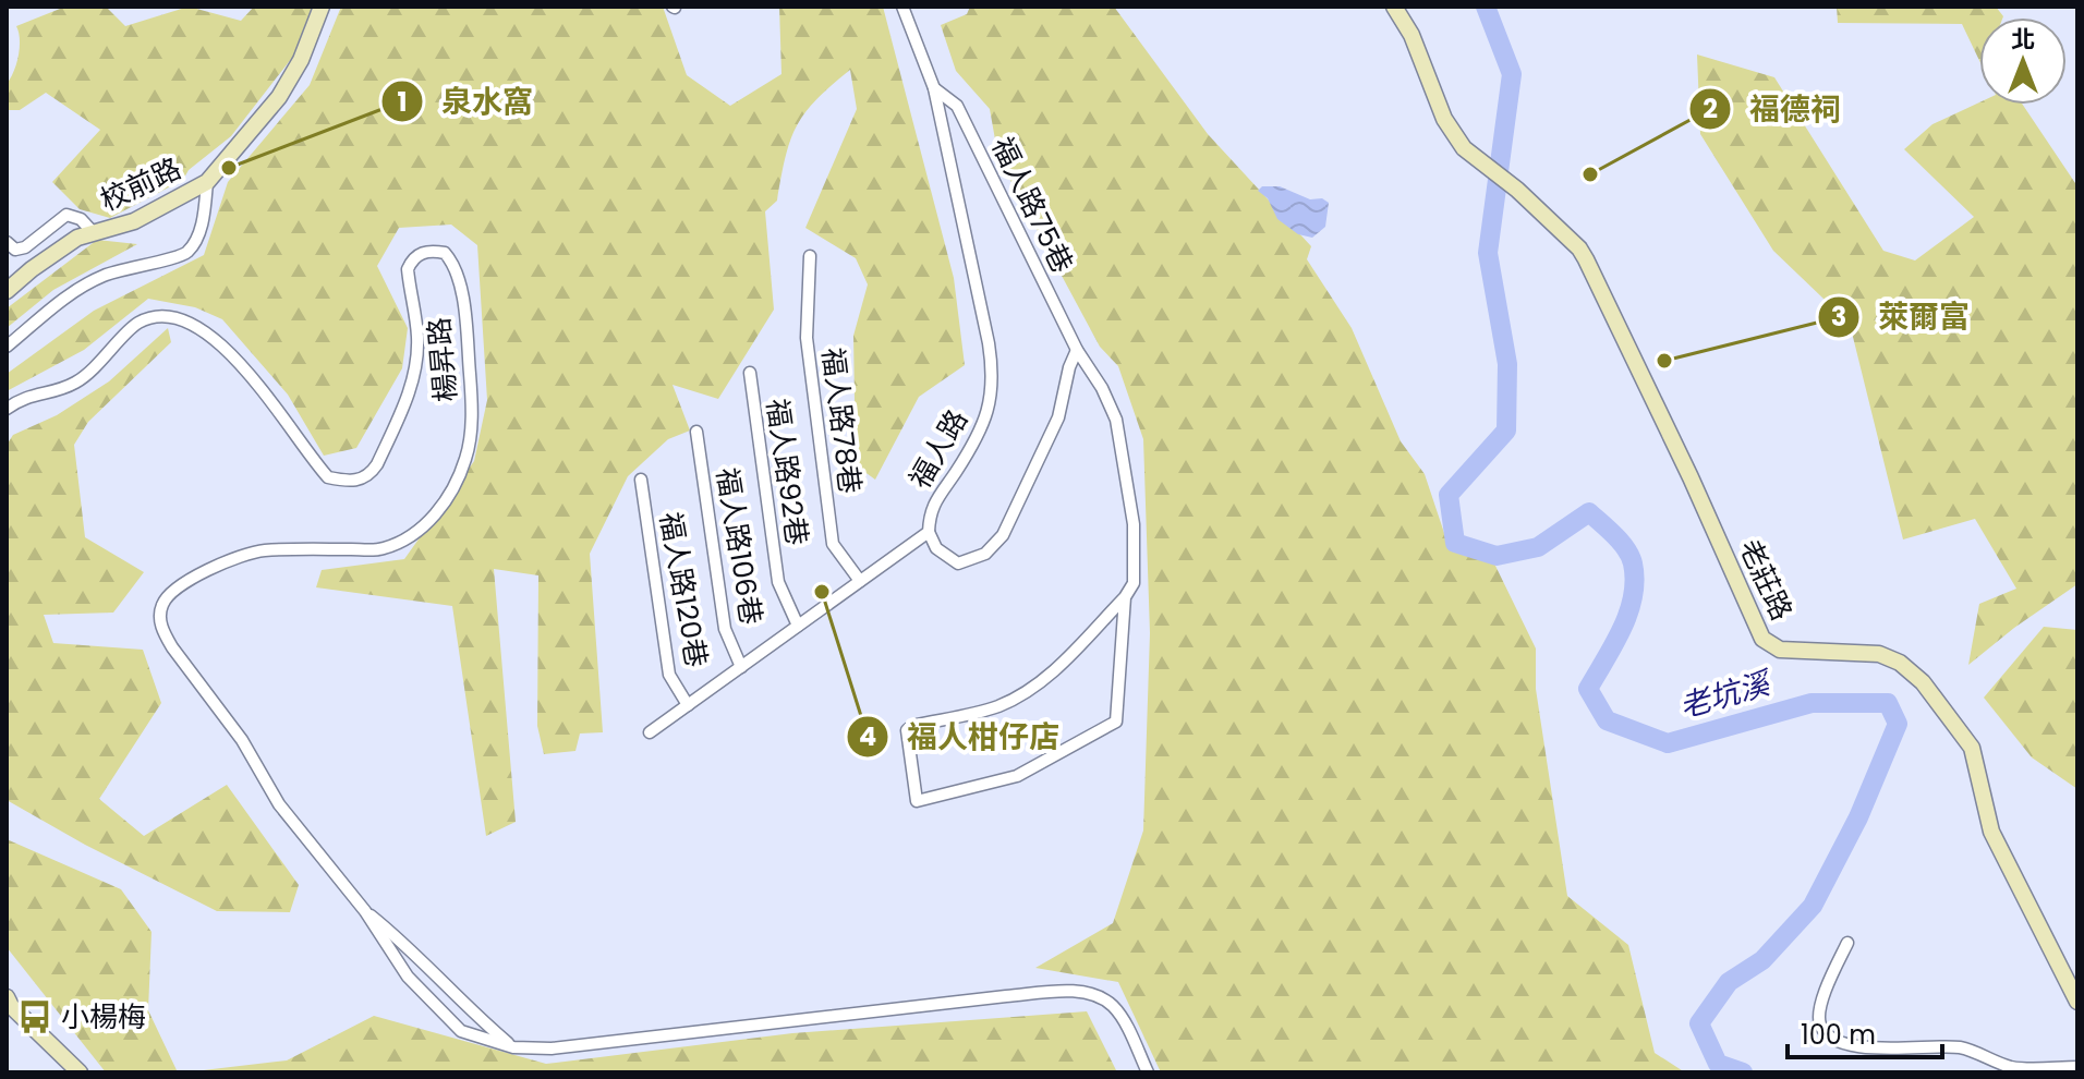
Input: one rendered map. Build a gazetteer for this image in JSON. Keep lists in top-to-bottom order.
{
  "streets": {
    "street": [
      "校前路",
      "福人路75巷",
      "楊昇路",
      "福人路78巷",
      "福人路",
      "福人路92巷",
      "福人路106巷",
      "老莊路",
      "福人路120巷"
    ]
  },
  "crossings": [
    ["福人路75巷", "福人路"],
    ["福人路78巷", "福人路"],
    ["福人路", "福人路92巷"],
    ["福人路", "福人路106巷"],
    ["福人路", "福人路120巷"]
  ],
  "water": ["老坑溪"],
  "places": {
    "other": [
      "泉水窩",
      "福德祠",
      "萊爾富",
      "福人柑仔店"
    ],
    "bus stop": ["小楊梅"]
  },
  "scale_bar": "100 m",
  "north": "top"
}
